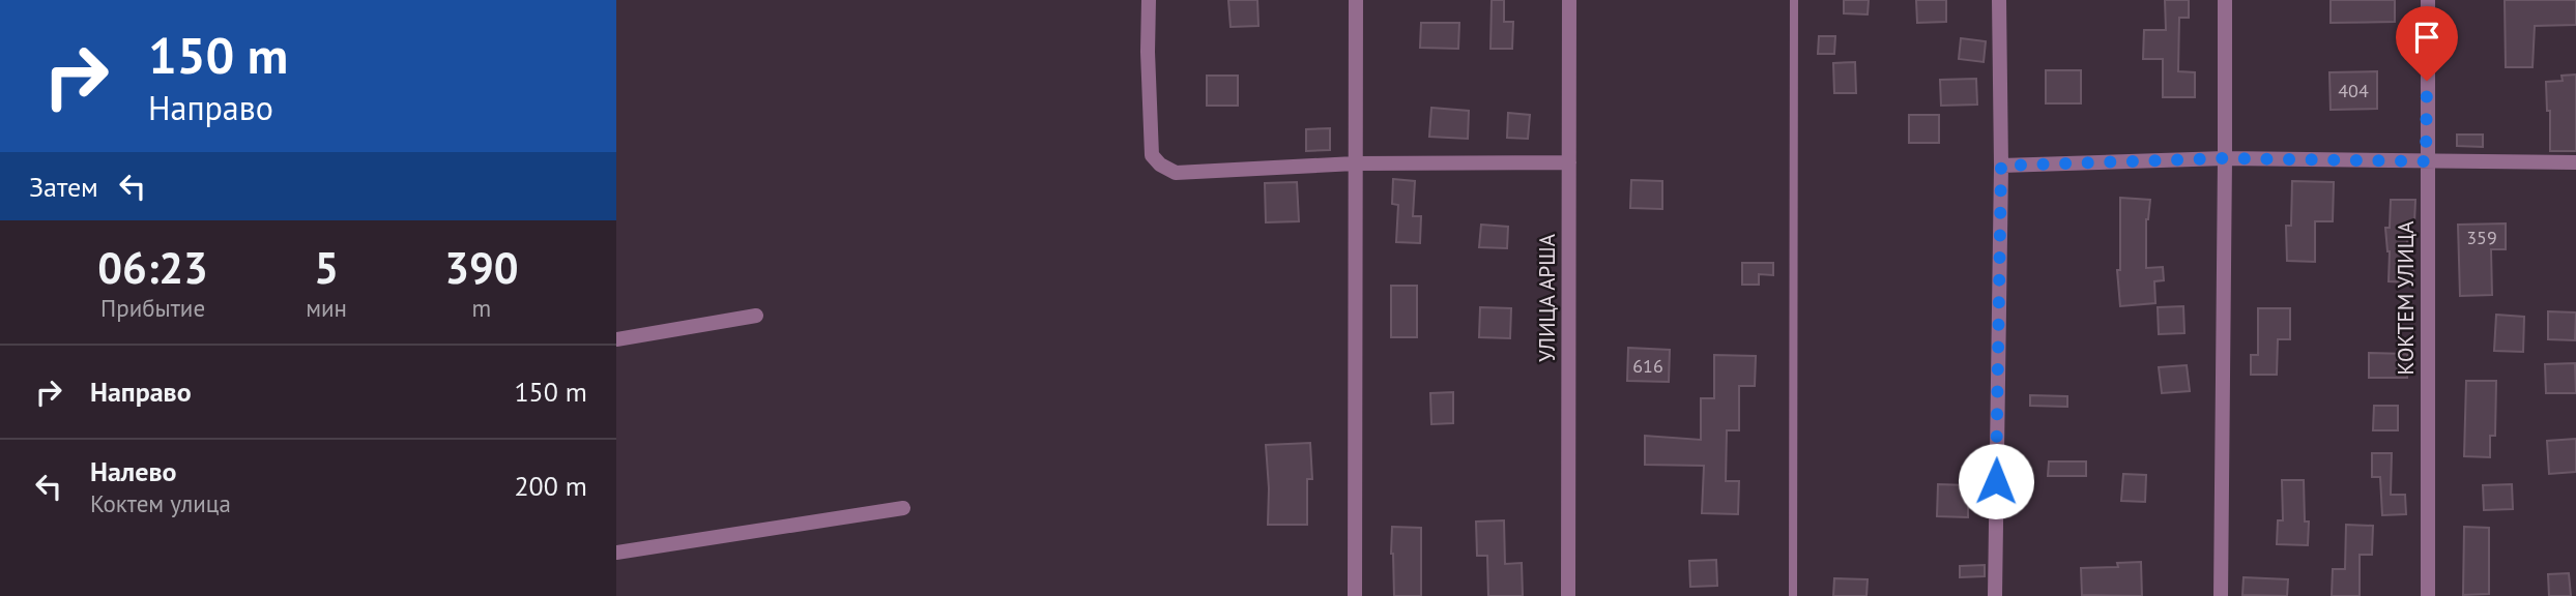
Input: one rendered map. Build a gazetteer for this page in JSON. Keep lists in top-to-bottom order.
{
  "streets": {
    "street": ["УЛИЦА АРША", "КОКТЕМ УЛИЦА"]
  },
  "house_numbers": ["404", "359", "616"],
  "page": {
    "turn": ["150 m", "Направо"],
    "then": "Затем",
    "eta": [
      "06:23",
      "Прибытие",
      "5",
      "мин",
      "390",
      "m"
    ],
    "list": [
      {
        "name": "Направо",
        "value": "150 m"
      },
      {
        "name": "Налево",
        "note": "Коктем улица",
        "value": "200 m"
      }
    ]
  }
}
